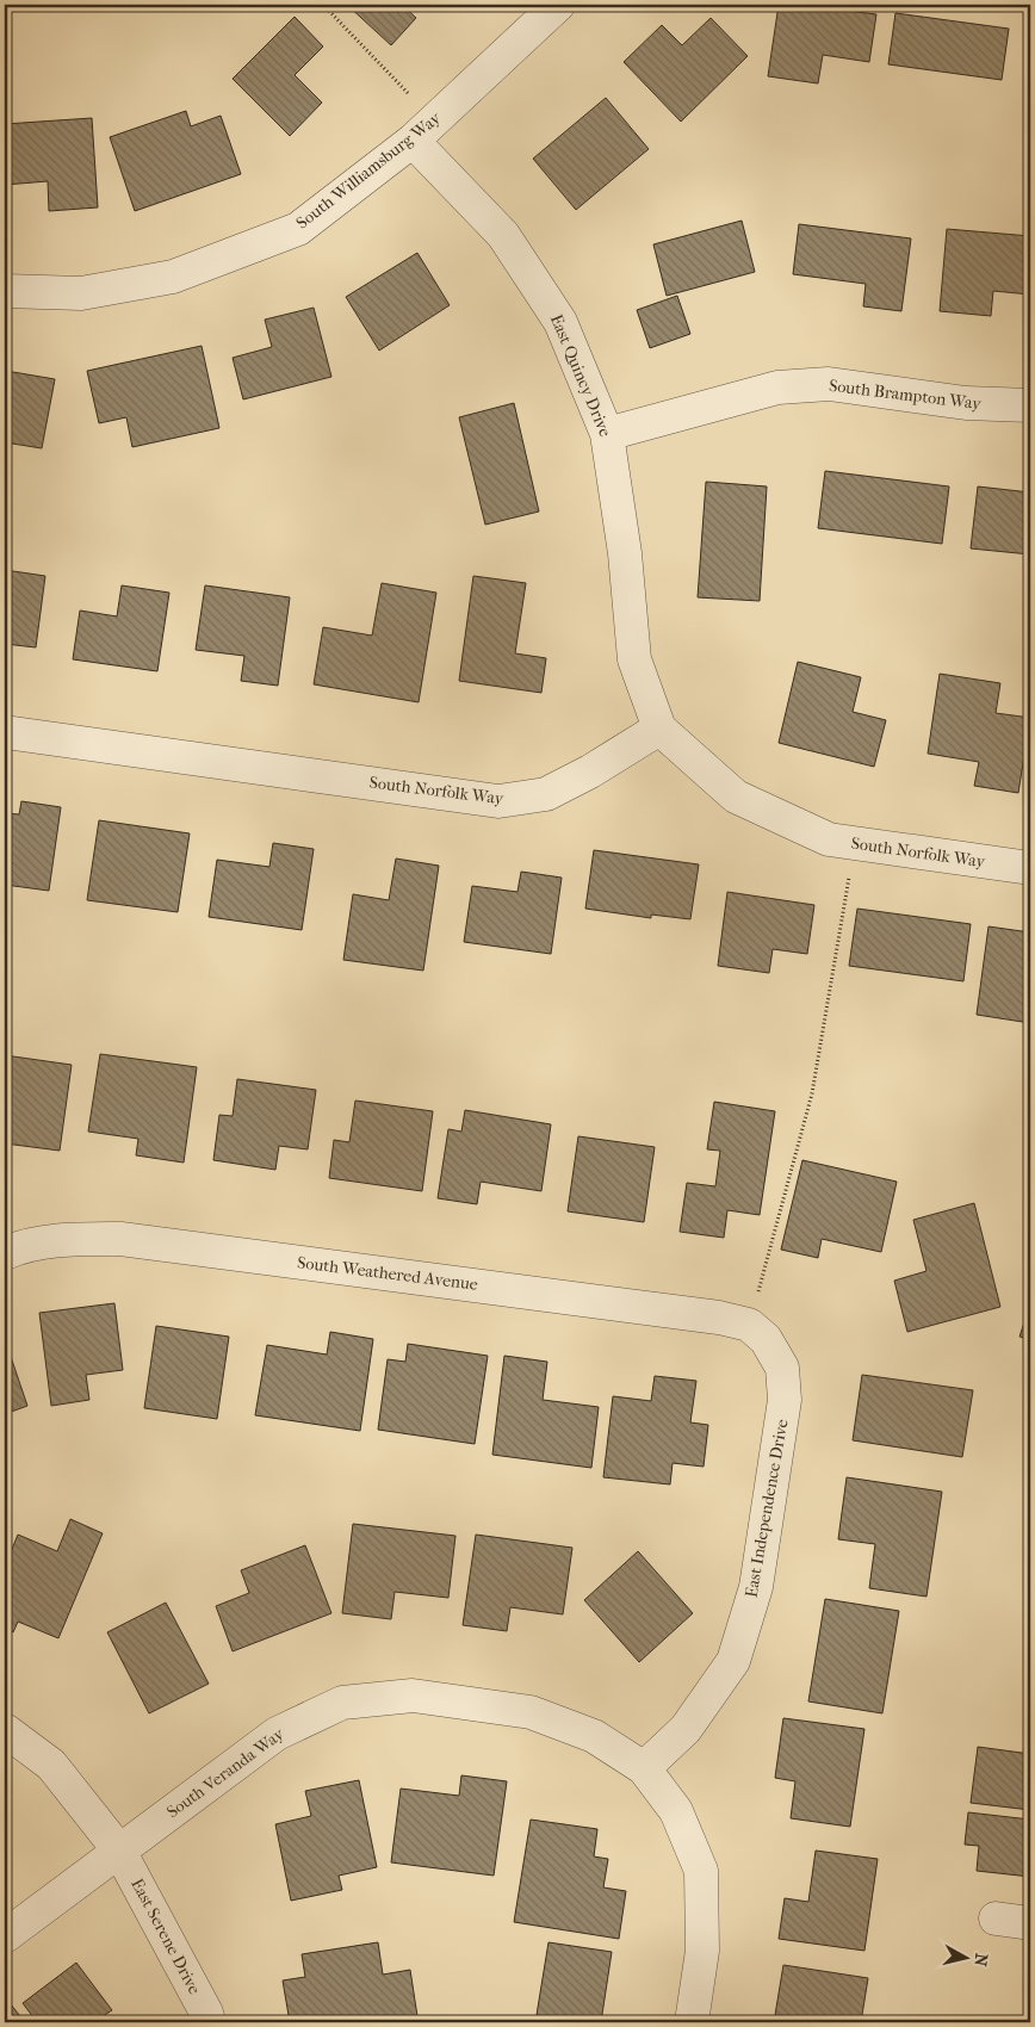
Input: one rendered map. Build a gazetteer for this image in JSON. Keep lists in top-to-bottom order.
{
  "streets": {
    "street": [
      "South Williamsburg Way",
      "East Quincy Drive",
      "South Brampton Way",
      "South Norfolk Way",
      "South Weathered Avenue",
      "East Independence Drive",
      "South Veranda Way",
      "East Serene Drive"
    ]
  },
  "crossings": [
    ["South Williamsburg Way", "East Quincy Drive"],
    ["East Quincy Drive", "South Brampton Way"],
    ["East Quincy Drive", "South Norfolk Way"],
    ["South Weathered Avenue", "East Independence Drive"],
    ["East Independence Drive", "South Veranda Way"],
    ["South Veranda Way", "East Serene Drive"]
  ],
  "north": "right"
}
